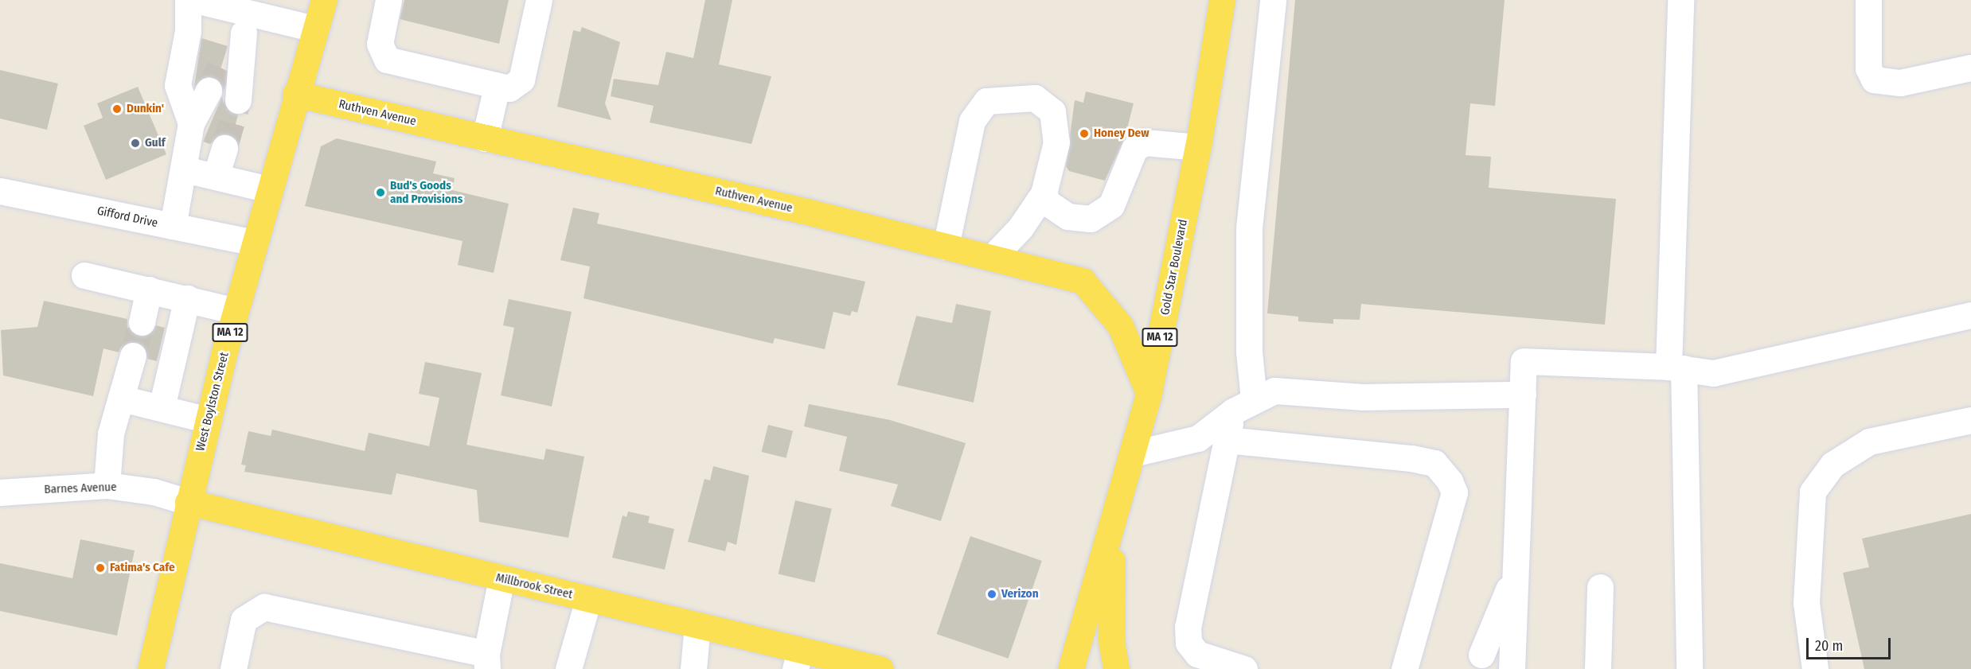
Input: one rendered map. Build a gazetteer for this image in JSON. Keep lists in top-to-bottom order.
{
  "streets": {
    "main road": [
      "Ruthven Avenue",
      "Gold Star Boulevard",
      "MA 12",
      "West Boylston Street",
      "Millbrook Street"
    ],
    "street": ["Gifford Drive", "Barnes Avenue"]
  },
  "crossings": [
    ["Ruthven Avenue", "Gold Star Boulevard"],
    ["Ruthven Avenue", "West Boylston Street"],
    ["Gifford Drive", "West Boylston Street"],
    ["West Boylston Street", "Barnes Avenue"],
    ["West Boylston Street", "Millbrook Street"],
    ["Barnes Avenue", "Millbrook Street"]
  ],
  "places": [
    "Dunkin'",
    "Honey Dew",
    "Gulf",
    "Bud's Goods and Provisions",
    "Fatima's Cafe",
    "Verizon"
  ],
  "scale_bar": "20 m"
}
